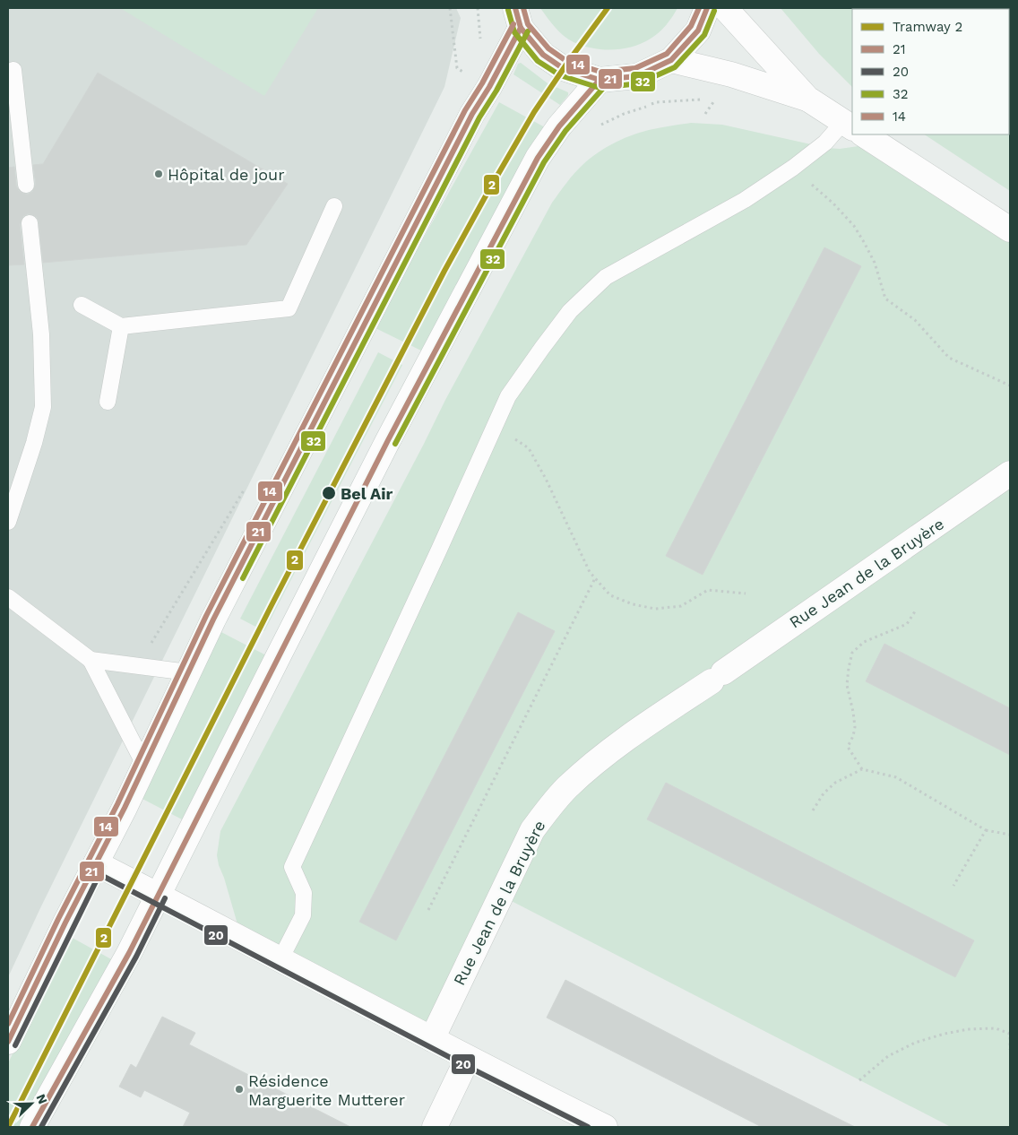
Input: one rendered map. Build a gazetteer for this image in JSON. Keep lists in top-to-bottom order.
{
  "streets": {
    "main road": ["Rue Jean de la Bruyère"]
  },
  "places": ["Hôpital de jour", "Bel Air", "Résidence Marguerite Mutterer"],
  "lines": [
    "tram line 2",
    "transit line 21",
    "transit line 14",
    "transit line 32",
    "transit line 20"
  ],
  "legend": [
    "Tramway 2",
    "21",
    "20",
    "32",
    "14"
  ],
  "north": "top right"
}
